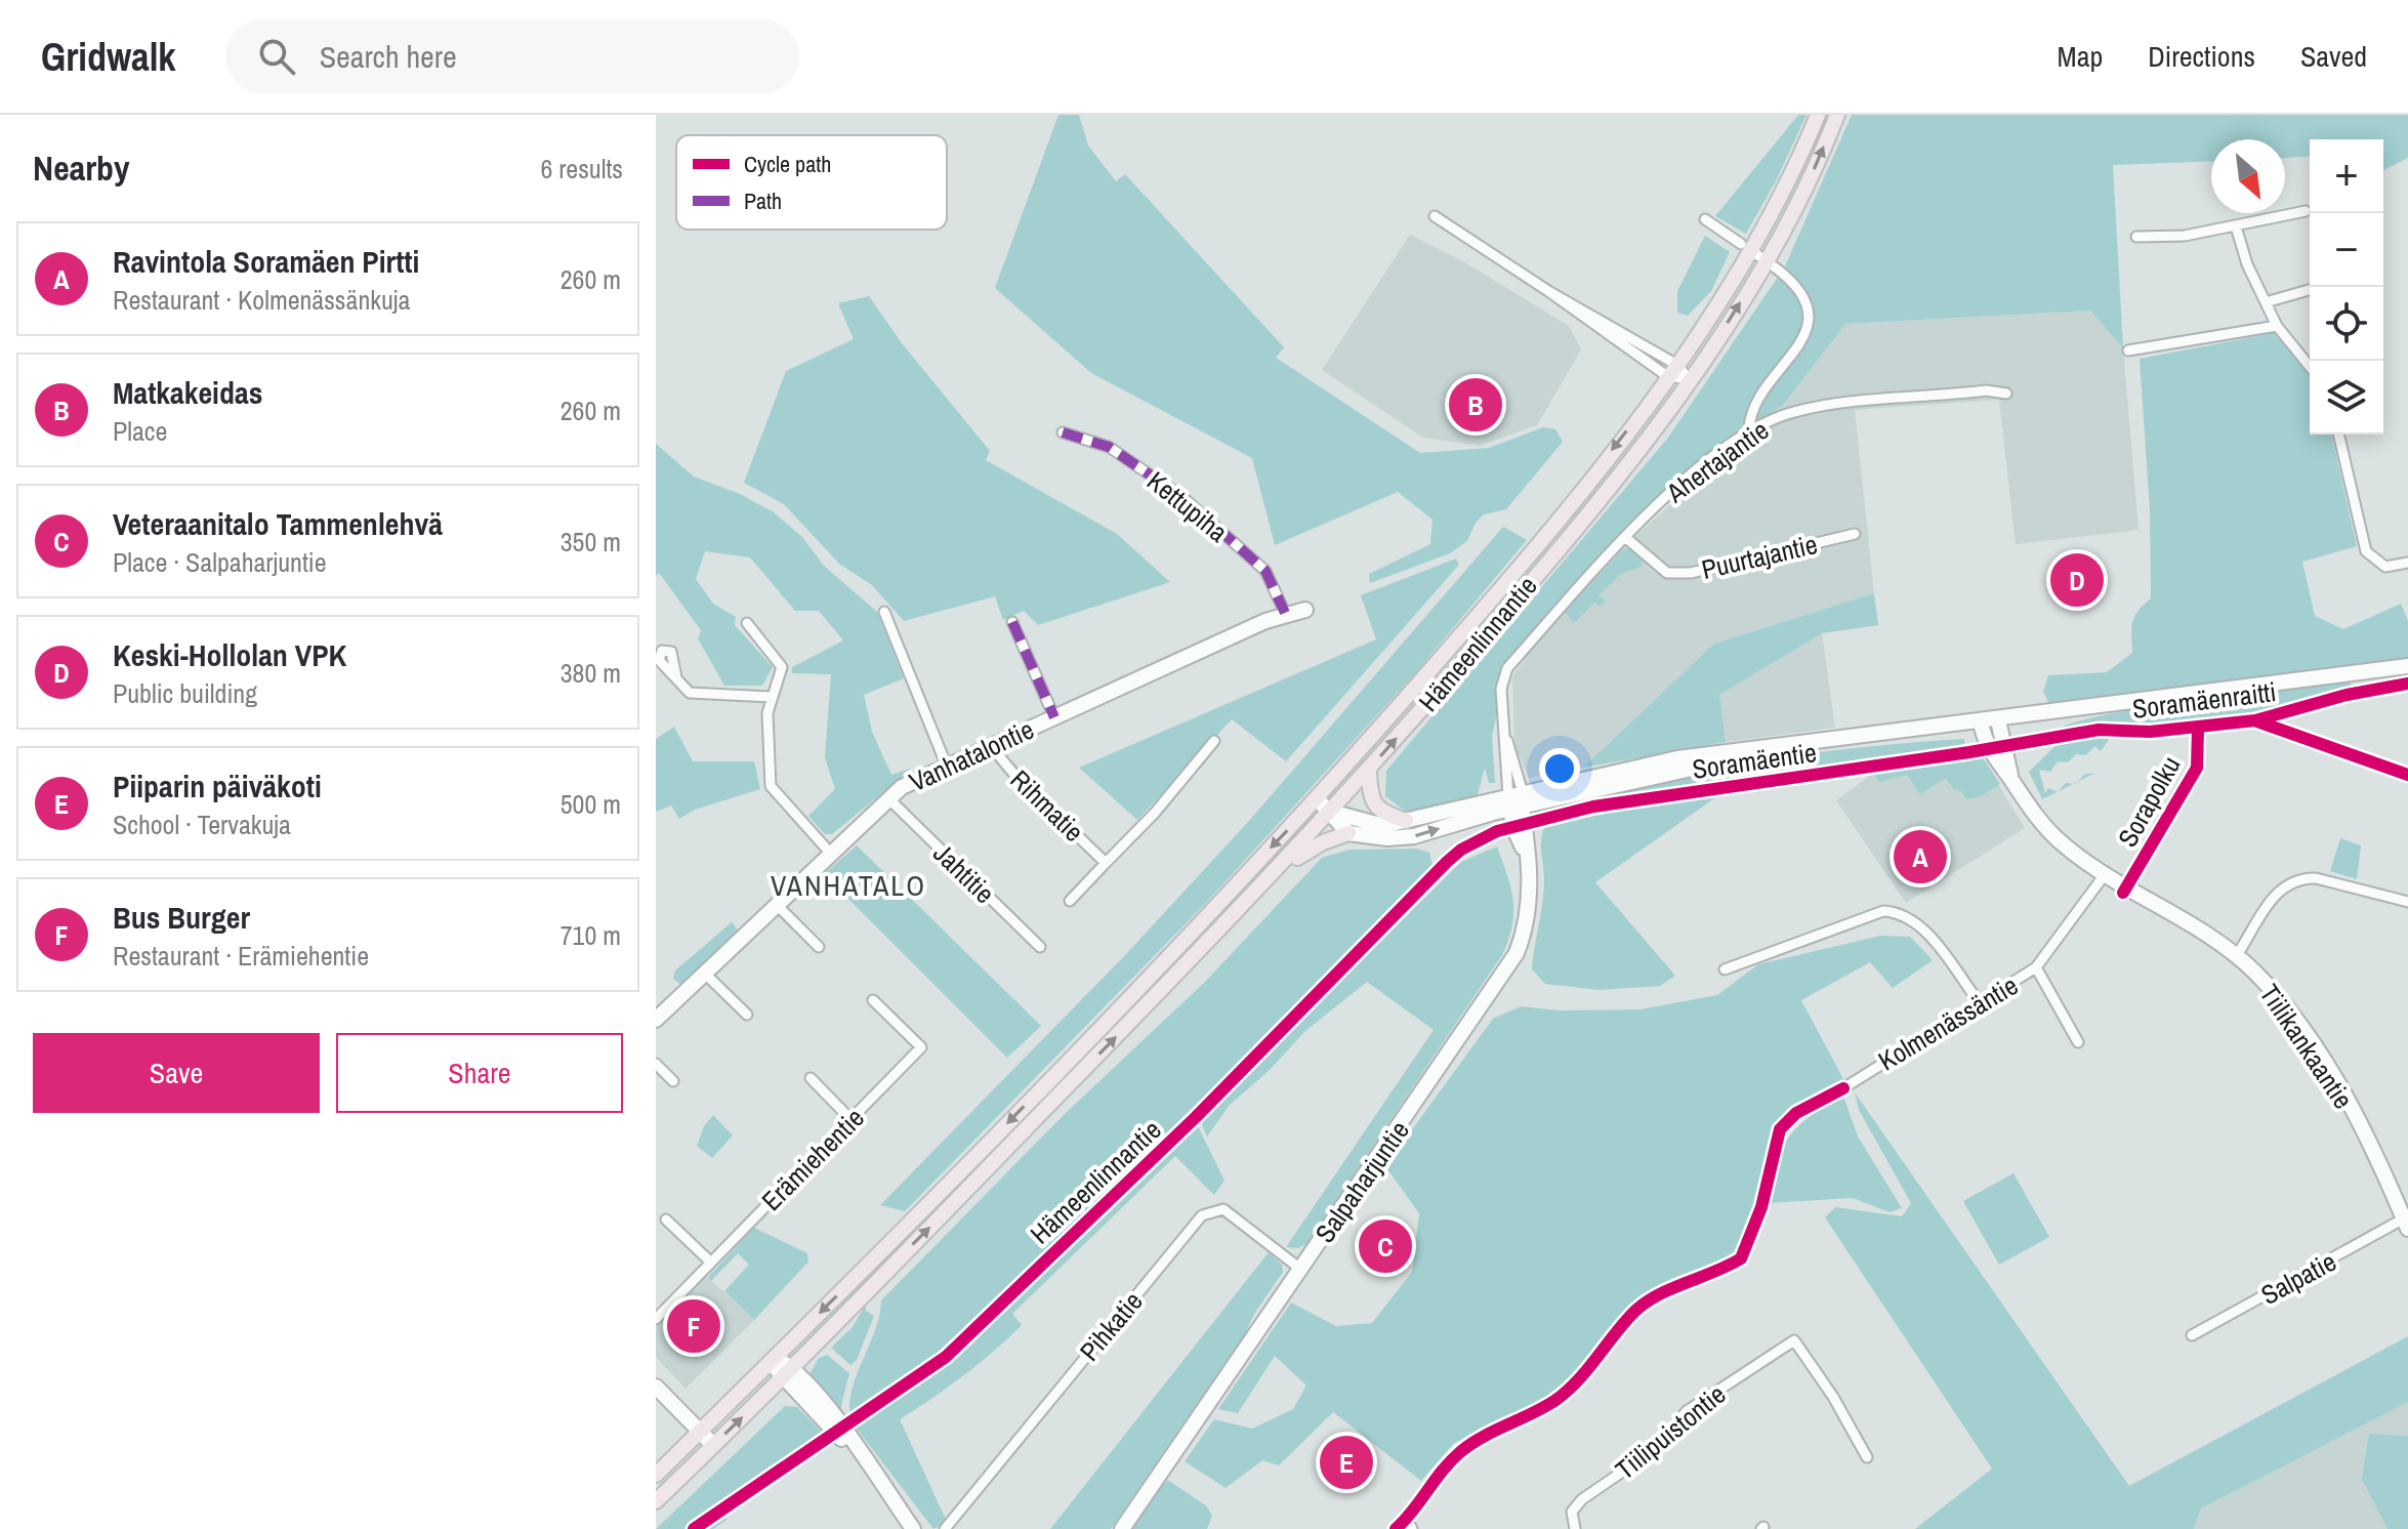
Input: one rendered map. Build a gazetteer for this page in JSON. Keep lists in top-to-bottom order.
{
  "streets": {
    "main road": ["Hämeenlinnantie"],
    "street": [
      "Ahertajantie",
      "Kettupiha",
      "Puurtajantie",
      "Vanhatalontie",
      "Soramäentie",
      "Rihmatie",
      "Jahtitie",
      "Kolmenässäntie",
      "Tiilikankaantie",
      "Erämiehentie",
      "Salpaharjuntie",
      "Salpatie",
      "Pihkatie",
      "Tiilipuistontie"
    ],
    "cycle path": ["Soramäenraitti"]
  },
  "crossings": [
    ["Ahertajantie", "Puurtajantie"],
    ["Ahertajantie", "Soramäentie"],
    ["Ahertajantie", "Salpaharjuntie"],
    ["Kettupiha", "Vanhatalontie"],
    ["Hämeenlinnantie", "Soramäentie"],
    ["Vanhatalontie", "Rihmatie"],
    ["Vanhatalontie", "Jahtitie"],
    ["Soramäentie", "Tiilikankaantie"],
    ["Soramäentie", "Salpaharjuntie"],
    ["Kolmenässäntie", "Tiilikankaantie"],
    ["Tiilikankaantie", "Salpatie"],
    ["Salpaharjuntie", "Pihkatie"]
  ],
  "districts": ["VANHATALO"],
  "legend": ["Cycle path", "Path"],
  "north": "bottom right",
  "page": {
    "header": "Gridwalk",
    "search": "Search here",
    "nav": ["Map", "Directions", "Saved"],
    "heading": ["Nearby", "6 results"],
    "map_buttons": ["+", "−"],
    "list": [
      {
        "mark": "A",
        "name": "Ravintola Soramäen Pirtti",
        "note": "Restaurant · Kolmenässänkuja",
        "value": "260 m"
      },
      {
        "mark": "B",
        "name": "Matkakeidas",
        "note": "Place",
        "value": "260 m"
      },
      {
        "mark": "C",
        "name": "Veteraanitalo Tammenlehvä",
        "note": "Place · Salpaharjuntie",
        "value": "350 m"
      },
      {
        "mark": "D",
        "name": "Keski-Hollolan VPK",
        "note": "Public building",
        "value": "380 m"
      },
      {
        "mark": "E",
        "name": "Piiparin päiväkoti",
        "note": "School · Tervakuja",
        "value": "500 m"
      },
      {
        "mark": "F",
        "name": "Bus Burger",
        "note": "Restaurant · Erämiehentie",
        "value": "710 m"
      }
    ],
    "pins": [
      "B",
      "D",
      "A",
      "C",
      "F",
      "E"
    ],
    "buttons": ["Save", "Share"]
  }
}
